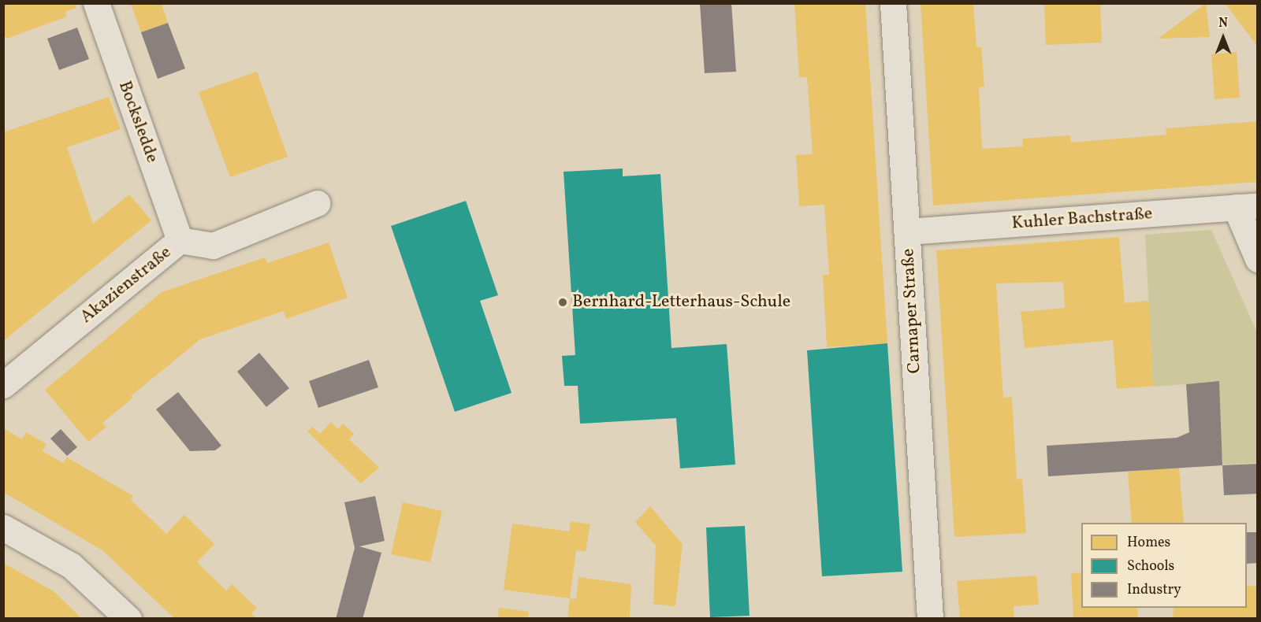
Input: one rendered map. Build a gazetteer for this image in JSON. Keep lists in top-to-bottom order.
{
  "streets": {
    "street": [
      "Bocksledde",
      "Kuhler Bachstraße",
      "Akazienstraße",
      "Carnaper Straße"
    ]
  },
  "crossings": [
    ["Bocksledde", "Akazienstraße"],
    ["Kuhler Bachstraße", "Carnaper Straße"]
  ],
  "places": ["Bernhard-Letterhaus-Schule"],
  "legend": ["Homes", "Schools", "Industry"],
  "north": "top"
}
